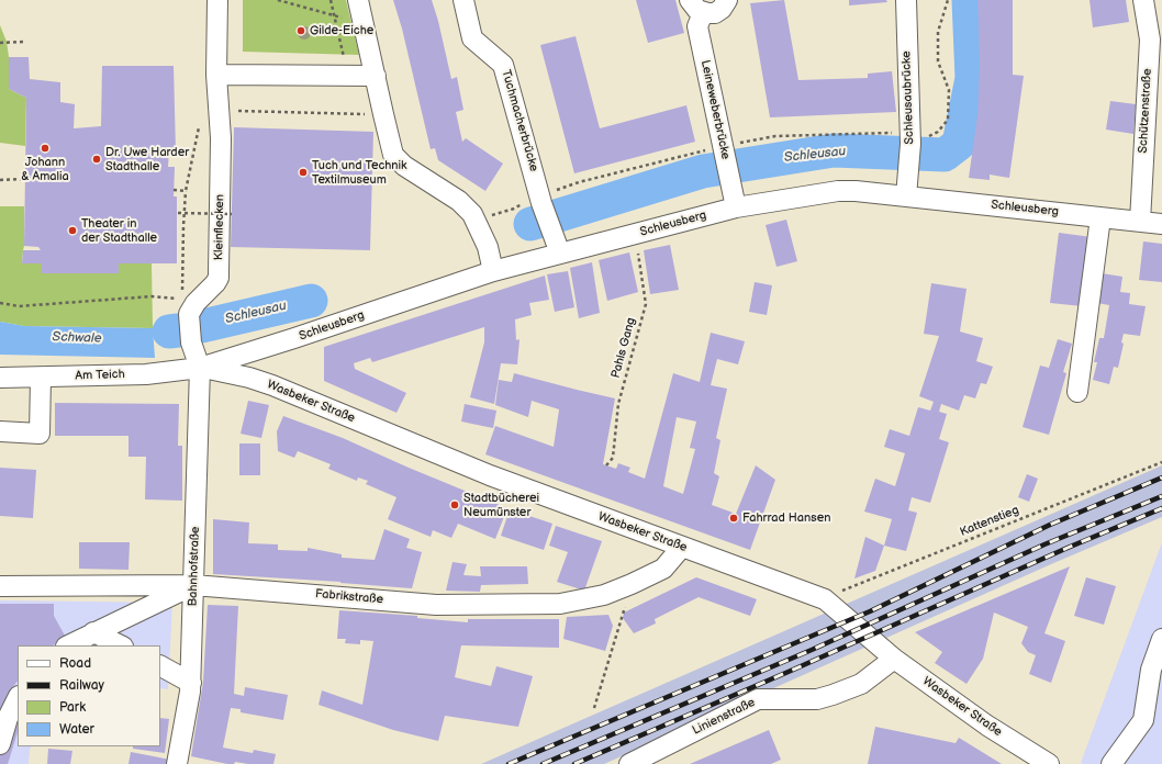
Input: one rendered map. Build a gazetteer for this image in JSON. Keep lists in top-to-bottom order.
{
  "streets": {
    "street": [
      "Schleusaubrücke",
      "Leineweberbrücke",
      "Schützenstraße",
      "Tuchmacherbrücke",
      "Schleusberg",
      "Kleinflecken",
      "Am Teich",
      "Wasbeker Straße",
      "Bahnhofstraße",
      "Fabrikstraße",
      "Linienstraße"
    ],
    "path": ["Pahls Gang", "Kattenstieg"]
  },
  "crossings": [
    ["Schleusaubrücke", "Schleusberg"],
    ["Leineweberbrücke", "Schleusberg"],
    ["Schützenstraße", "Schleusberg"],
    ["Tuchmacherbrücke", "Schleusberg"],
    ["Schleusberg", "Kleinflecken"],
    ["Schleusberg", "Pahls Gang"],
    ["Schleusberg", "Am Teich"],
    ["Schleusberg", "Wasbeker Straße"],
    ["Schleusberg", "Bahnhofstraße"],
    ["Kleinflecken", "Am Teich"],
    ["Kleinflecken", "Wasbeker Straße"],
    ["Kleinflecken", "Bahnhofstraße"],
    ["Am Teich", "Wasbeker Straße"],
    ["Am Teich", "Bahnhofstraße"],
    ["Wasbeker Straße", "Kattenstieg"],
    ["Wasbeker Straße", "Bahnhofstraße"],
    ["Wasbeker Straße", "Fabrikstraße"],
    ["Wasbeker Straße", "Linienstraße"],
    ["Bahnhofstraße", "Fabrikstraße"]
  ],
  "water": ["Schleusau", "Schwale"],
  "places": [
    "Gilde-Eiche",
    "Johann & Amalia",
    "Dr. Uwe Harder Stadthalle",
    "Tuch und Technik Textilmuseum",
    "Theater in der Stadthalle",
    "Stadtbücherei Neumünster",
    "Fahrrad Hansen"
  ],
  "legend": [
    "Road",
    "Railway",
    "Park",
    "Water"
  ]
}
